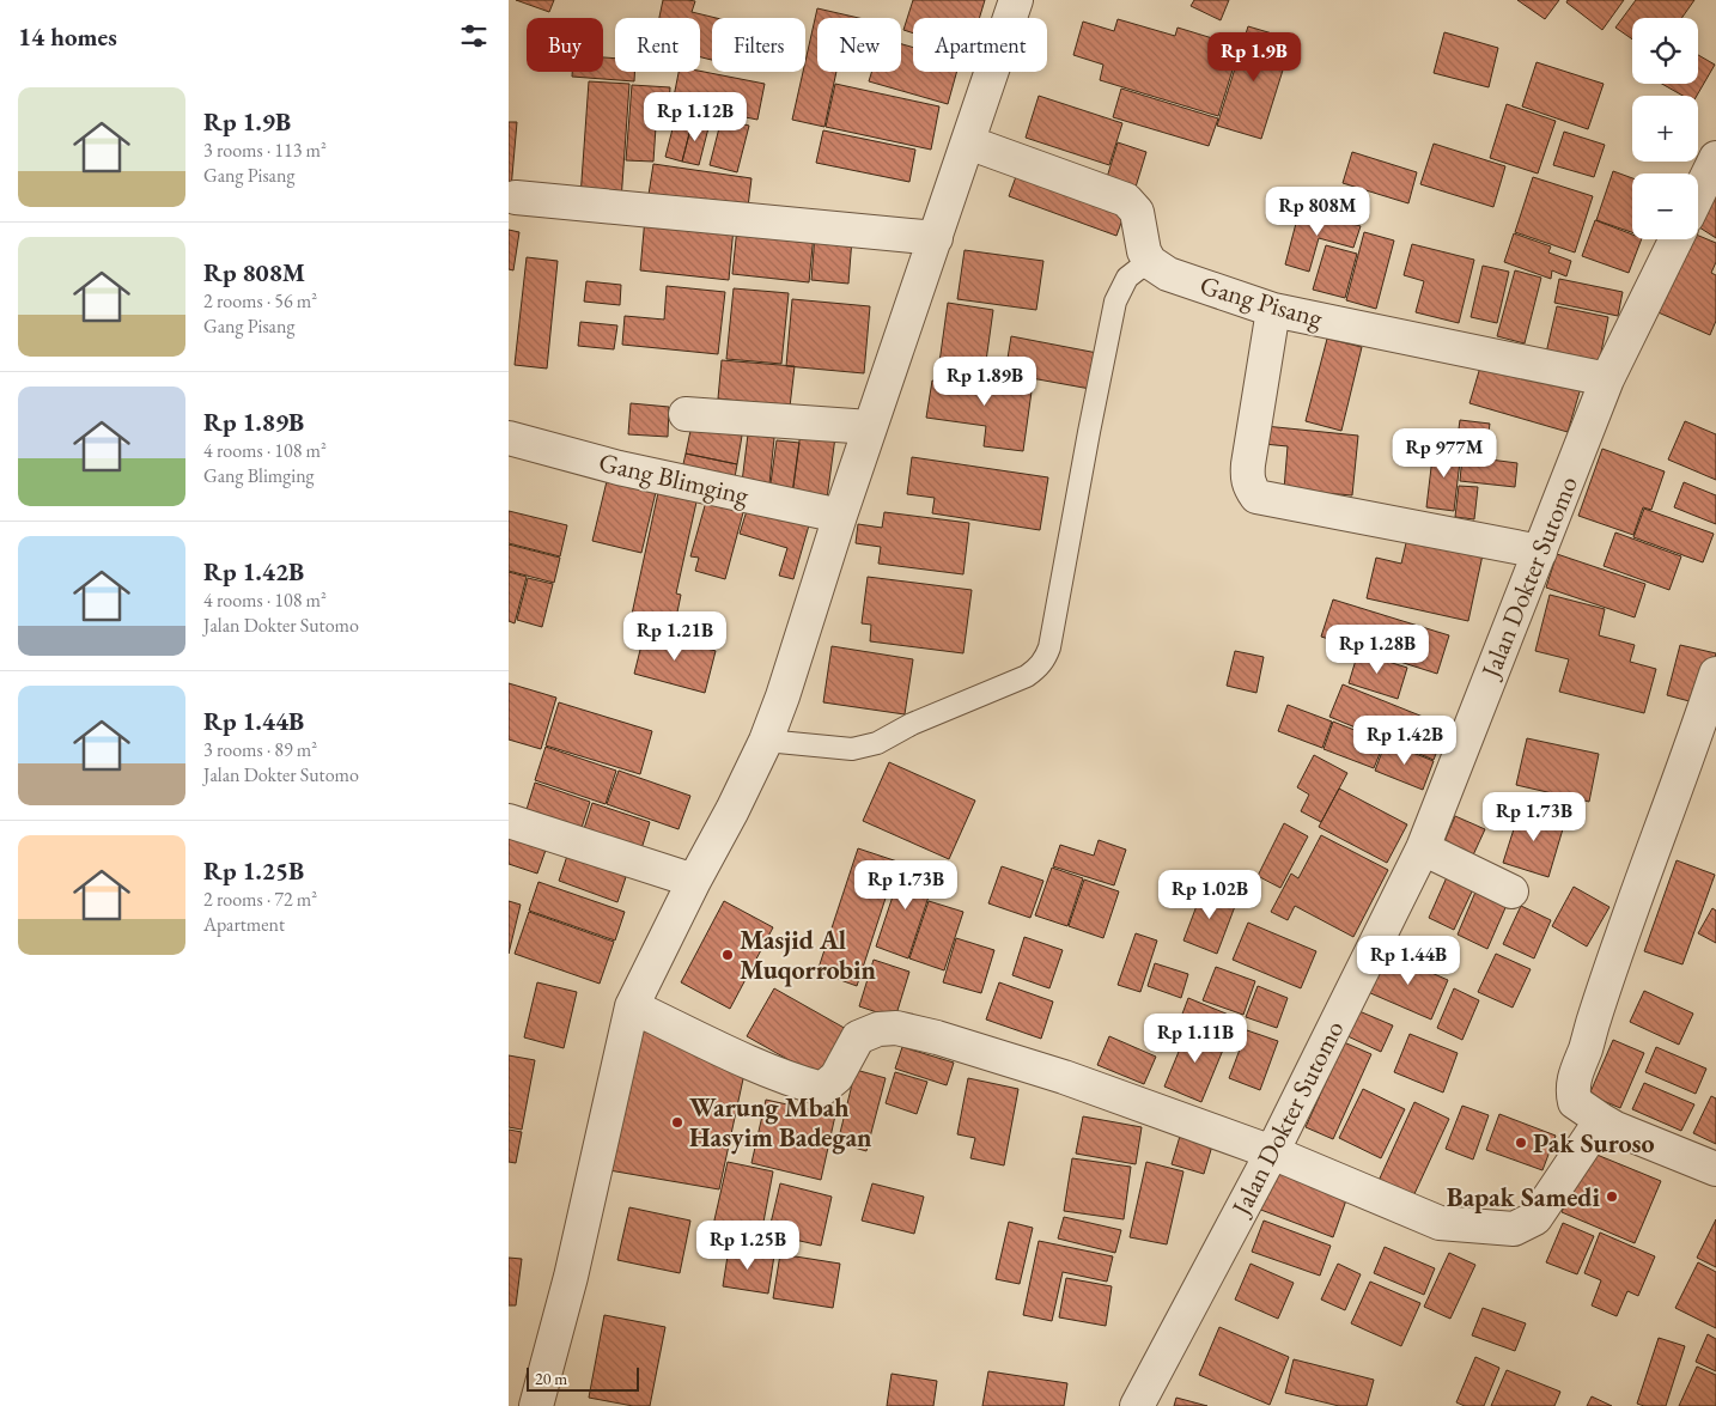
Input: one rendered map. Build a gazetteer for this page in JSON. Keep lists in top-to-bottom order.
{
  "streets": {
    "street": ["Gang Pisang", "Gang Blimging", "Jalan Dokter Sutomo"]
  },
  "crossings": [
    ["Gang Pisang", "Jalan Dokter Sutomo"]
  ],
  "places": [
    "Masjid Al Muqorrobin",
    "Warung Mbah Hasyim Badegan",
    "Pak Suroso",
    "Bapak Samedi"
  ],
  "scale_bar": "20 m",
  "page": {
    "heading": "14 homes",
    "map_buttons": ["+", "−"],
    "chip": [
      "Buy",
      "Rent",
      "Filters",
      "New",
      "Apartment"
    ],
    "price": [
      "Rp 1.9B",
      "Rp 1.12B",
      "Rp 808M",
      "Rp 1.89B",
      "Rp 977M",
      "Rp 1.21B",
      "Rp 1.28B",
      "Rp 1.42B",
      "Rp 1.73B",
      "Rp 1.73B",
      "Rp 1.02B",
      "Rp 1.44B",
      "Rp 1.11B",
      "Rp 1.25B"
    ],
    "list": [
      {
        "name": "Rp 1.9B",
        "note": "3 rooms · 113 m² · Gang Pisang"
      },
      {
        "name": "Rp 808M",
        "note": "2 rooms · 56 m² · Gang Pisang"
      },
      {
        "name": "Rp 1.89B",
        "note": "4 rooms · 108 m² · Gang Blimging"
      },
      {
        "name": "Rp 1.42B",
        "note": "4 rooms · 108 m² · Jalan Dokter Sutomo"
      },
      {
        "name": "Rp 1.44B",
        "note": "3 rooms · 89 m² · Jalan Dokter Sutomo"
      },
      {
        "name": "Rp 1.25B",
        "note": "2 rooms · 72 m² · Apartment"
      }
    ],
    "scale": "20 m"
  }
}
